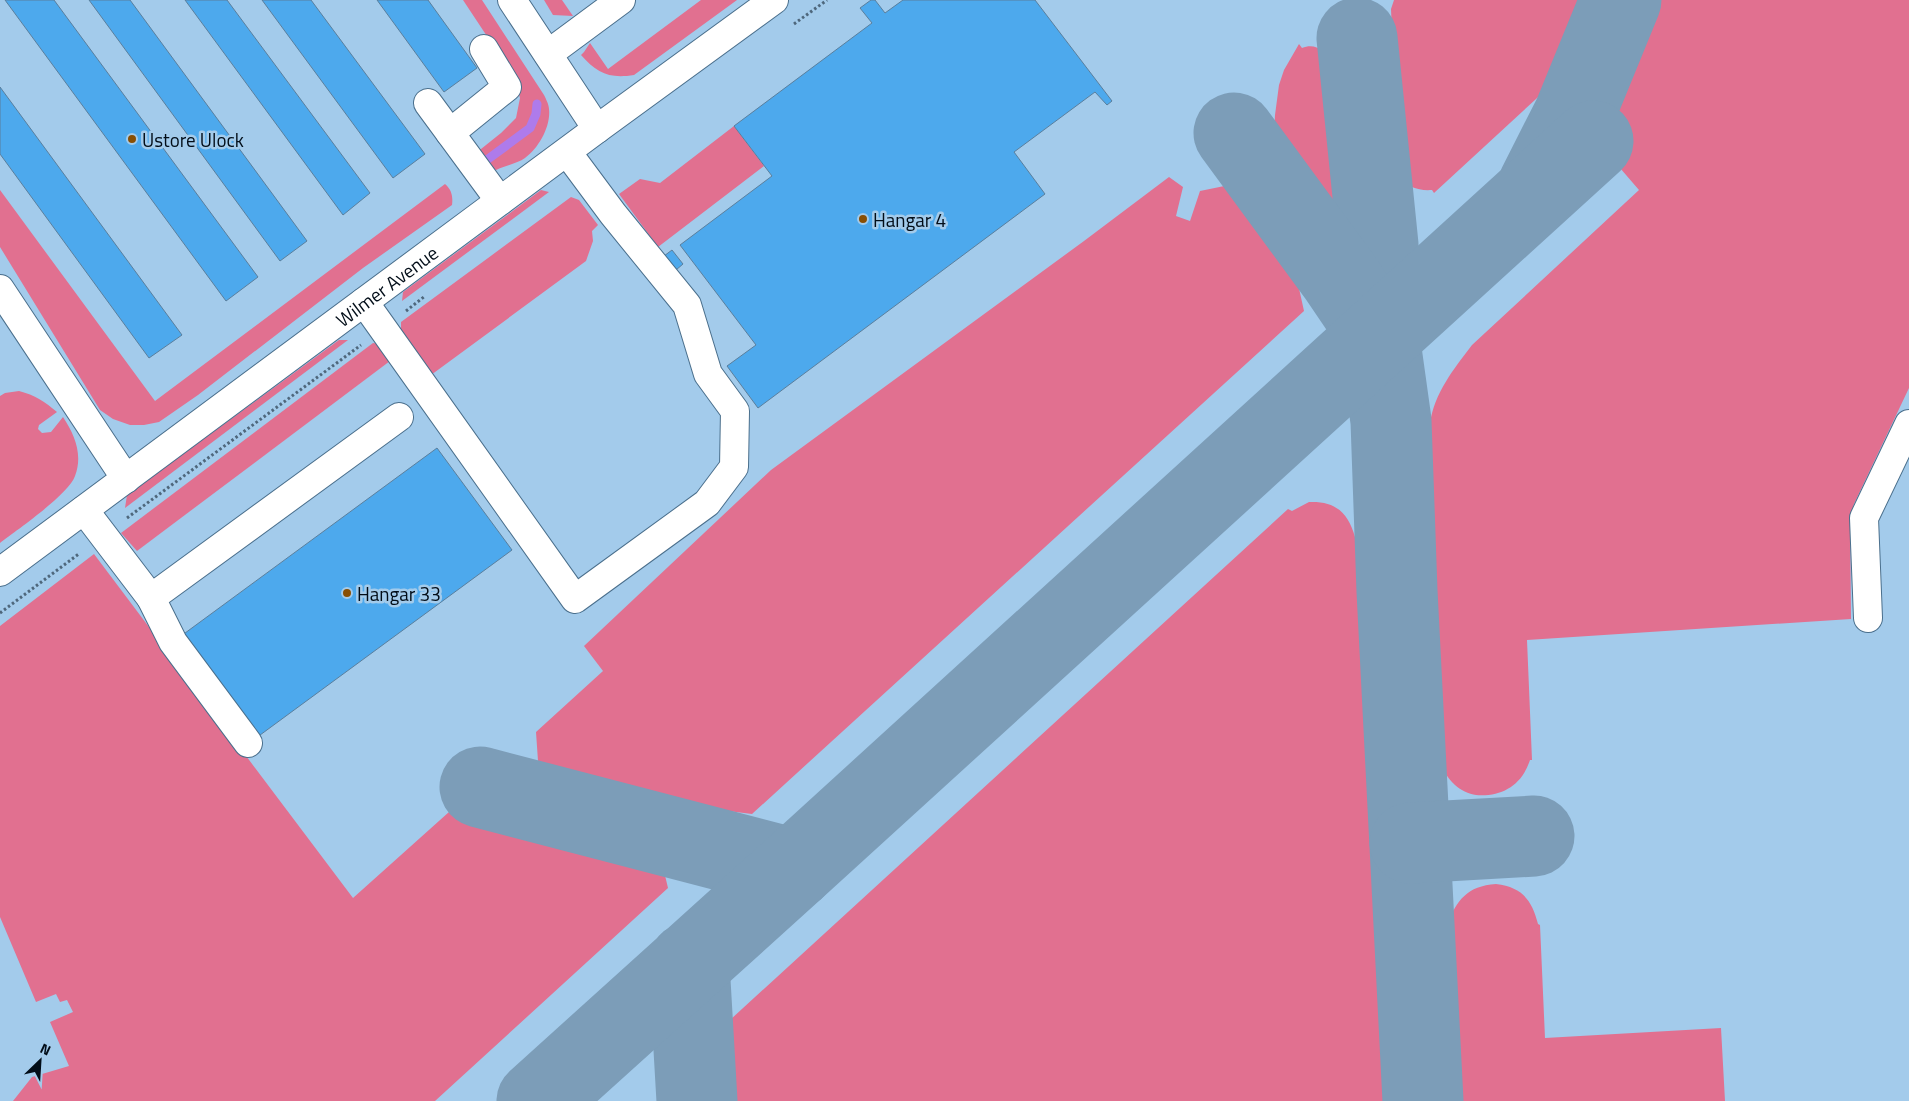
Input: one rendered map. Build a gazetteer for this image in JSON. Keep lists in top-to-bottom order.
{
  "streets": {
    "street": ["Wilmer Avenue"]
  },
  "places": ["Ustore Ulock", "Hangar 4", "Hangar 33"],
  "north": "top right"
}
